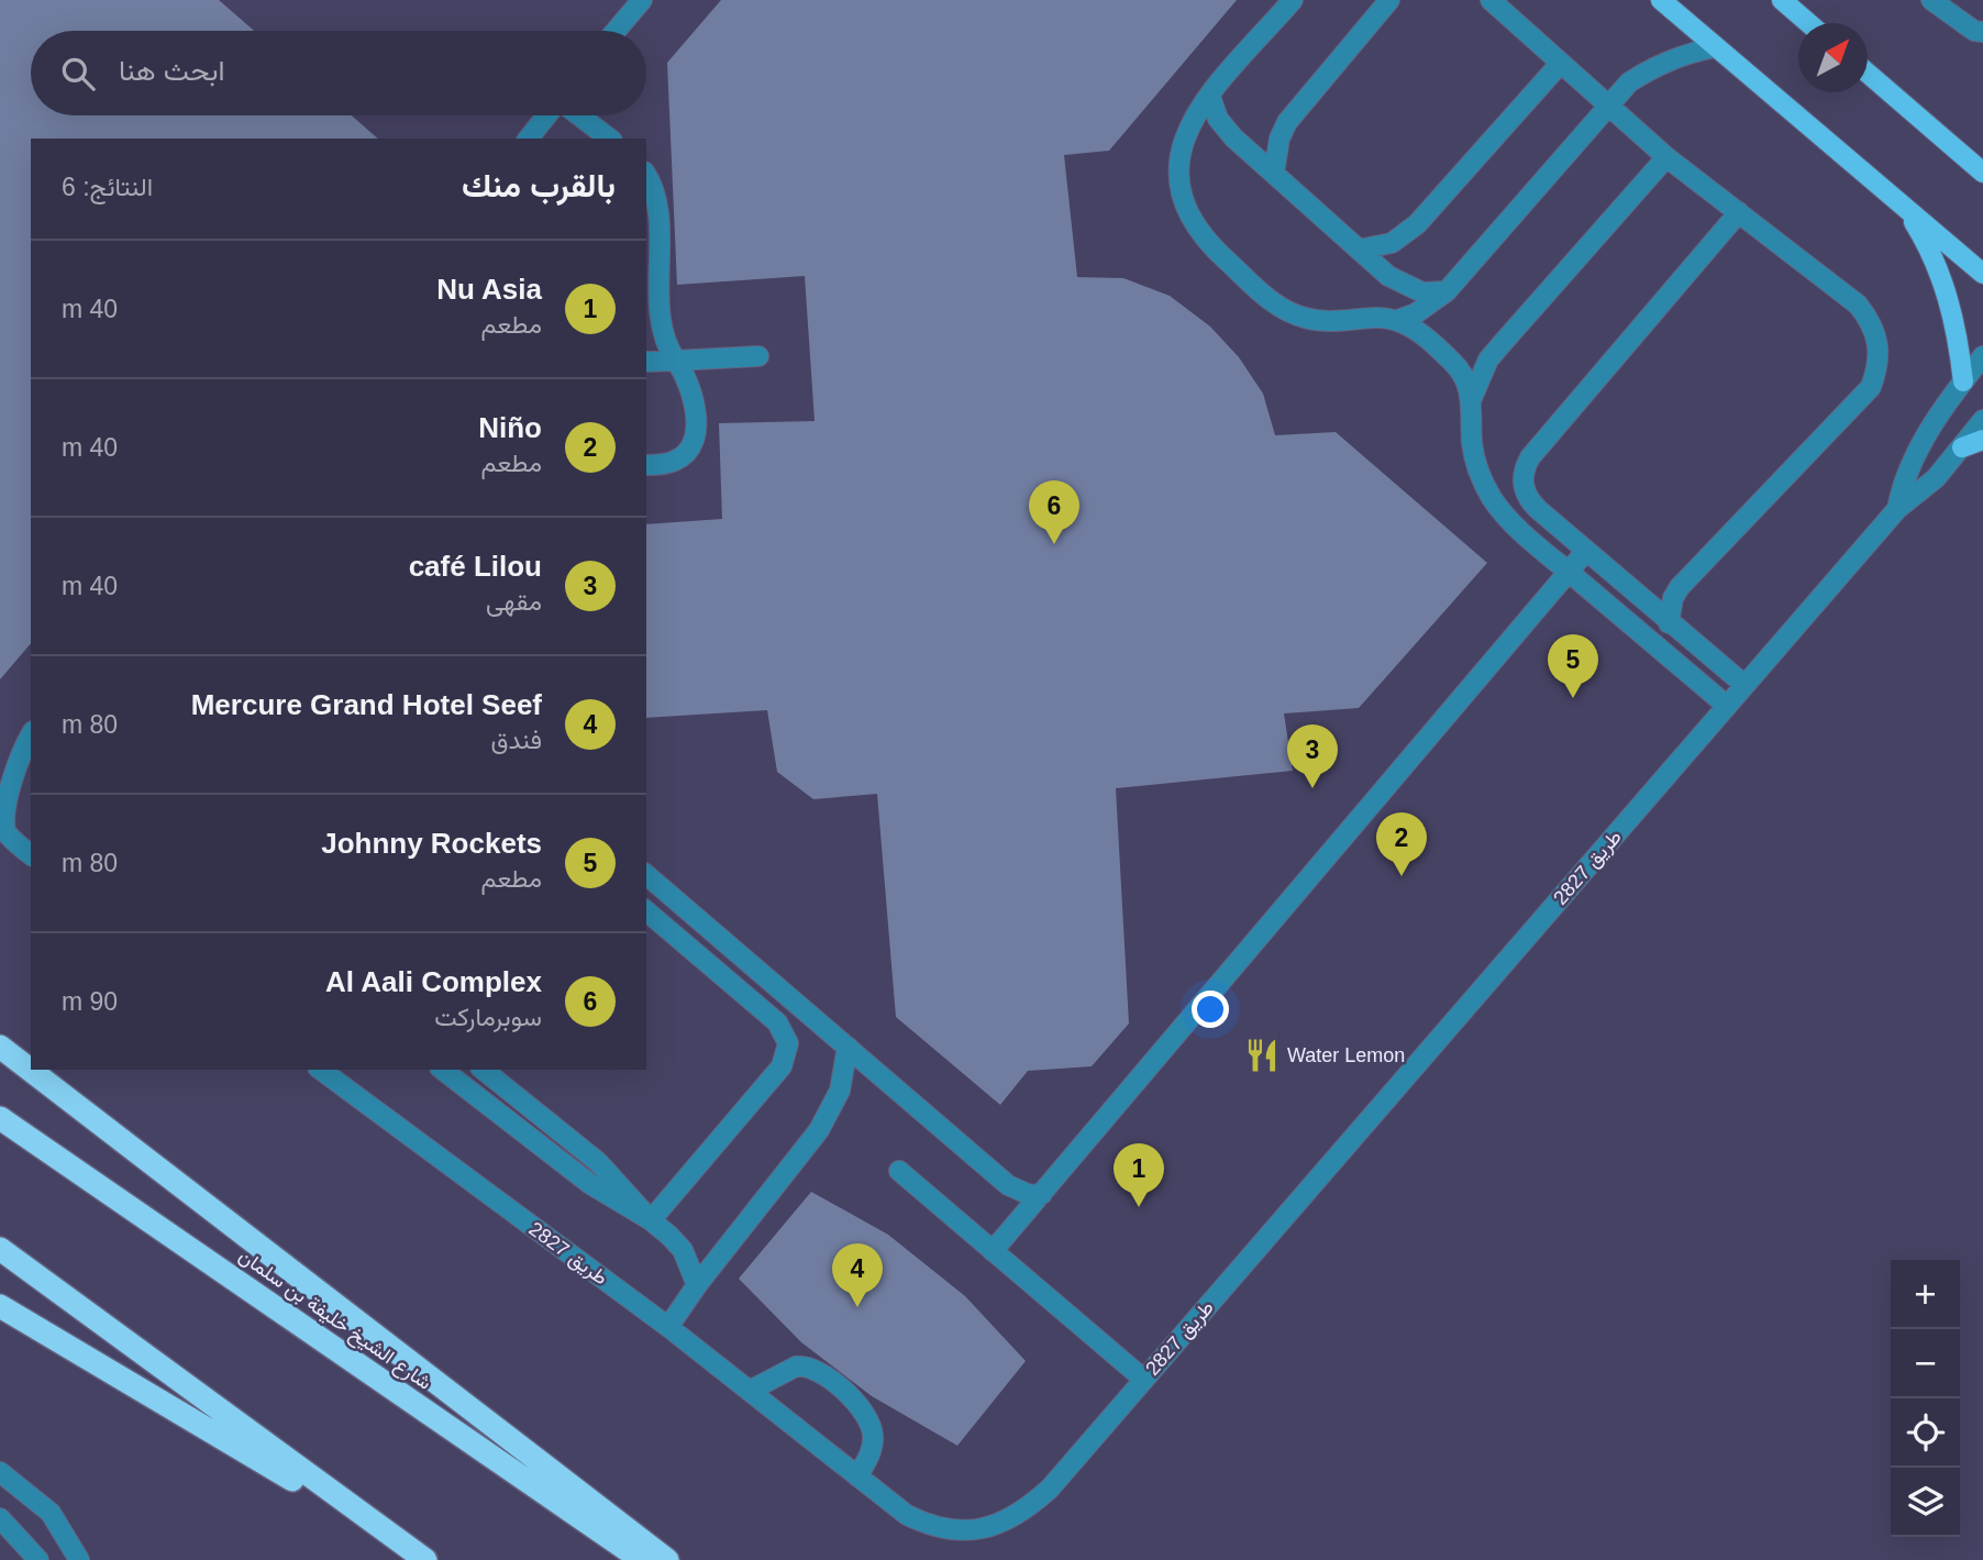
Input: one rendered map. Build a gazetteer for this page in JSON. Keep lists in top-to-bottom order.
{
  "streets": {
    "highway": ["شارع الشيخ خليفة بن سلمان"],
    "street": ["طريق 2827"]
  },
  "places": {
    "restaurant": ["Water Lemon"]
  },
  "north": "top right",
  "page": {
    "search": "ابحث هنا",
    "heading": ["بالقرب منك", "النتائج: 6"],
    "list": [
      {
        "mark": "1",
        "name": "Nu Asia",
        "note": "مطعم",
        "value": "40 m"
      },
      {
        "mark": "2",
        "name": "Niño",
        "note": "مطعم",
        "value": "40 m"
      },
      {
        "mark": "3",
        "name": "café Lilou",
        "note": "مقهى",
        "value": "40 m"
      },
      {
        "mark": "4",
        "name": "Mercure Grand Hotel Seef",
        "note": "فندق",
        "value": "80 m"
      },
      {
        "mark": "5",
        "name": "Johnny Rockets",
        "note": "مطعم",
        "value": "80 m"
      },
      {
        "mark": "6",
        "name": "Al Aali Complex",
        "note": "سوبرماركت",
        "value": "90 m"
      }
    ],
    "pins": [
      "6",
      "5",
      "3",
      "2",
      "1",
      "4"
    ],
    "map_buttons": ["+", "−"]
  }
}
